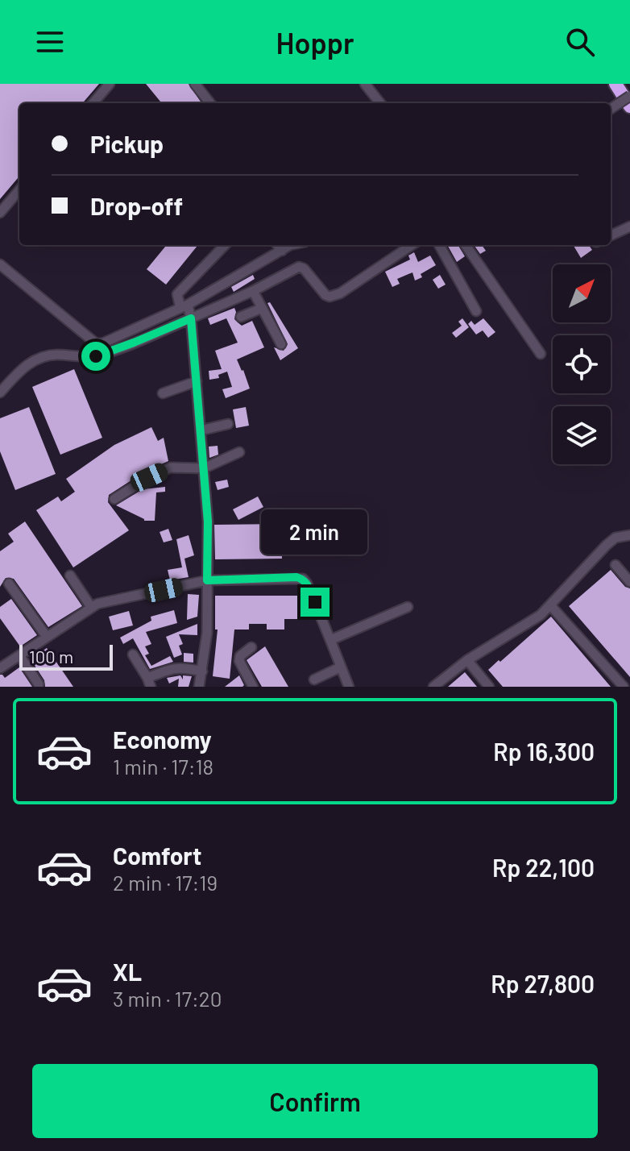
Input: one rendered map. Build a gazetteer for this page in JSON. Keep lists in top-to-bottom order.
{
  "scale_bar": "100 m",
  "north": "top right",
  "page": {
    "header": "Hoppr",
    "banner": ["Pickup", "Drop-off"],
    "bubble": "2 min",
    "scale": "100 m",
    "list": [
      {
        "name": "Economy",
        "note": "1 min · 17:18",
        "value": "Rp 16,300"
      },
      {
        "name": "Comfort",
        "note": "2 min · 17:19",
        "value": "Rp 22,100"
      },
      {
        "name": "XL",
        "note": "3 min · 17:20",
        "value": "Rp 27,800"
      }
    ],
    "buttons": "Confirm"
  }
}
